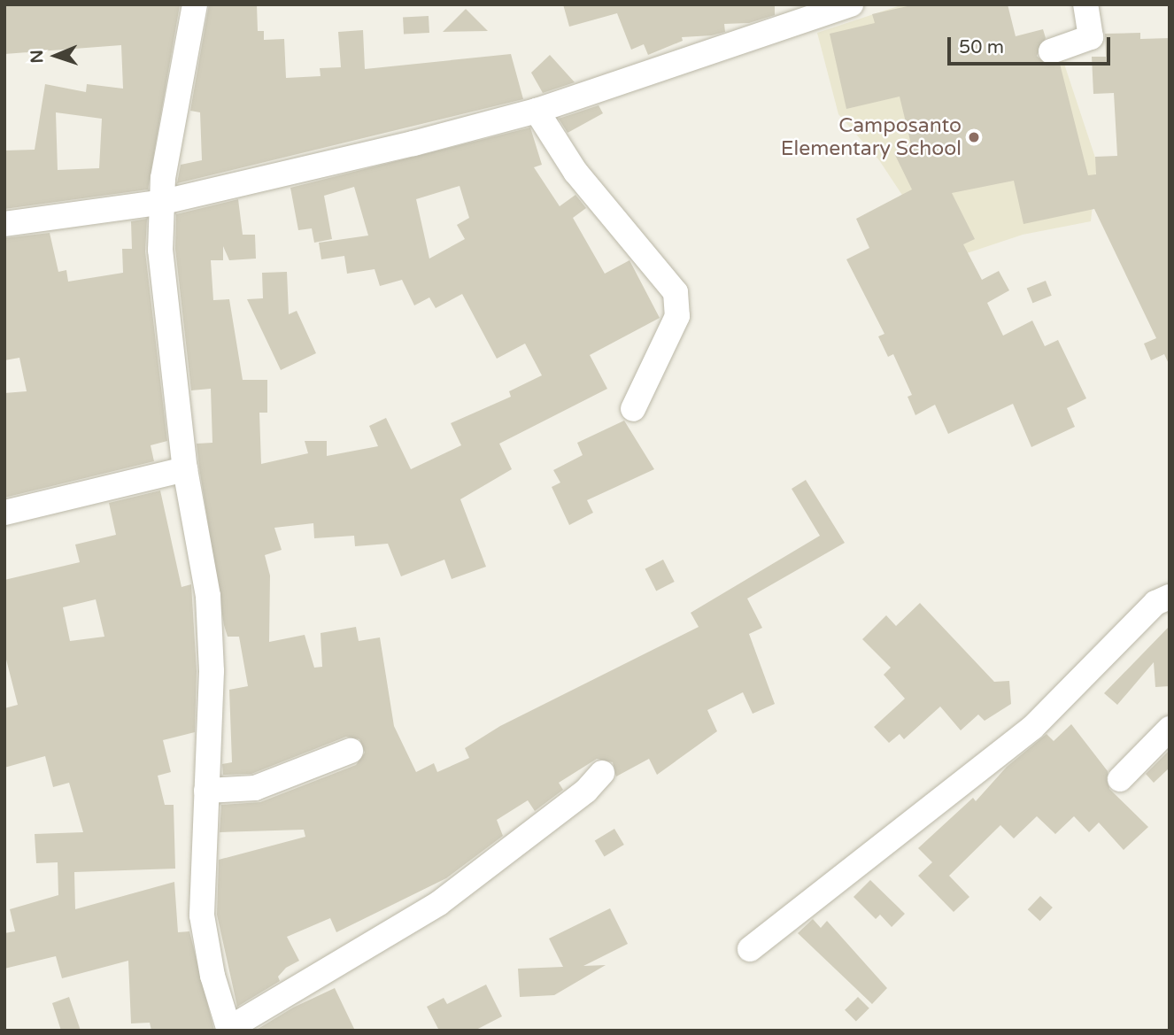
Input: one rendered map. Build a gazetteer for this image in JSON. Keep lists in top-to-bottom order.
{
  "places": ["Camposanto Elementary School"],
  "scale_bar": "50 m",
  "north": "left"
}
